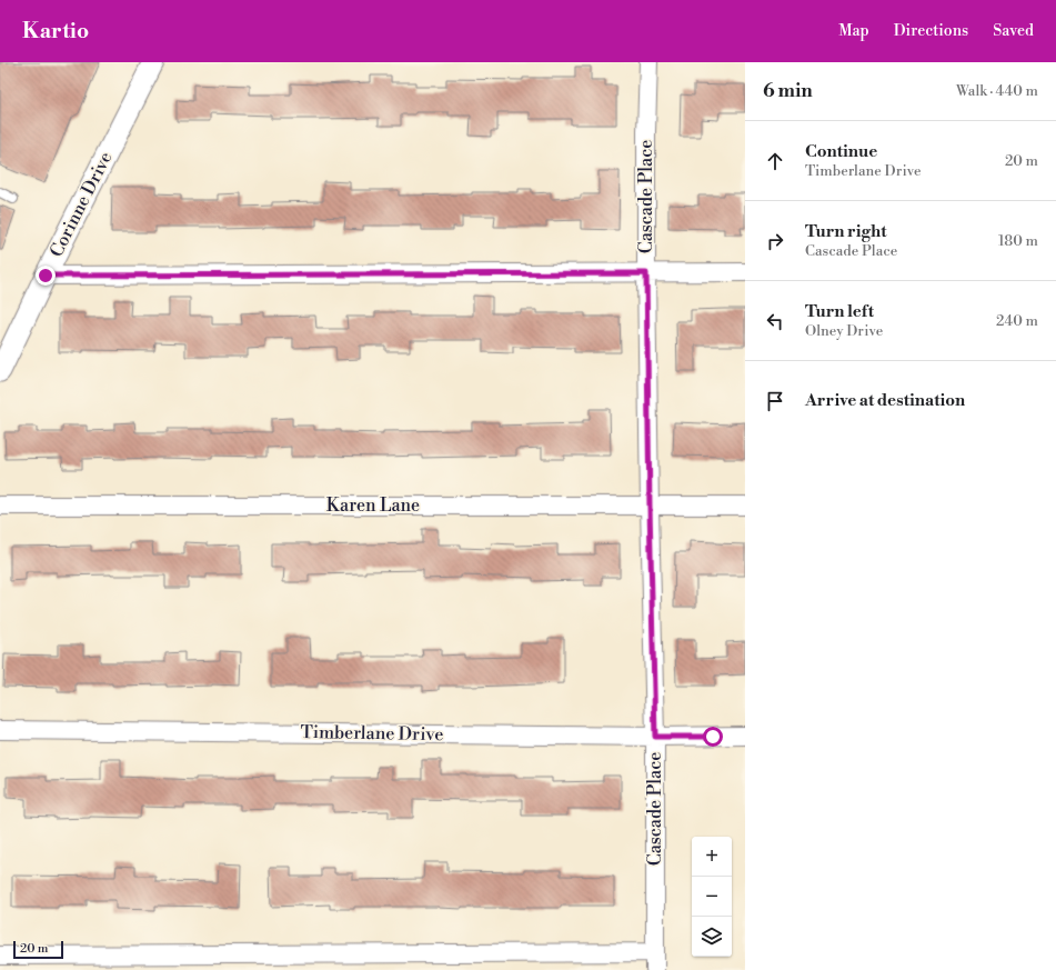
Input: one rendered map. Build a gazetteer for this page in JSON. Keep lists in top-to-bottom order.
{
  "streets": {
    "street": [
      "Cascade Place",
      "Corinne Drive",
      "Karen Lane",
      "Timberlane Drive"
    ]
  },
  "crossings": [
    ["Cascade Place", "Karen Lane"],
    ["Cascade Place", "Timberlane Drive"]
  ],
  "scale_bar": "20 m",
  "page": {
    "header": "Kartio",
    "nav": ["Map", "Directions", "Saved"],
    "heading": ["6 min", "Walk · 440 m"],
    "list": [
      ["Continue", "Timberlane Drive", "20 m"],
      ["Turn right", "Cascade Place", "180 m"],
      ["Turn left", "Olney Drive", "240 m"],
      "Arrive at destination"
    ],
    "map_buttons": ["+", "−"],
    "scale": "20 m"
  }
}
